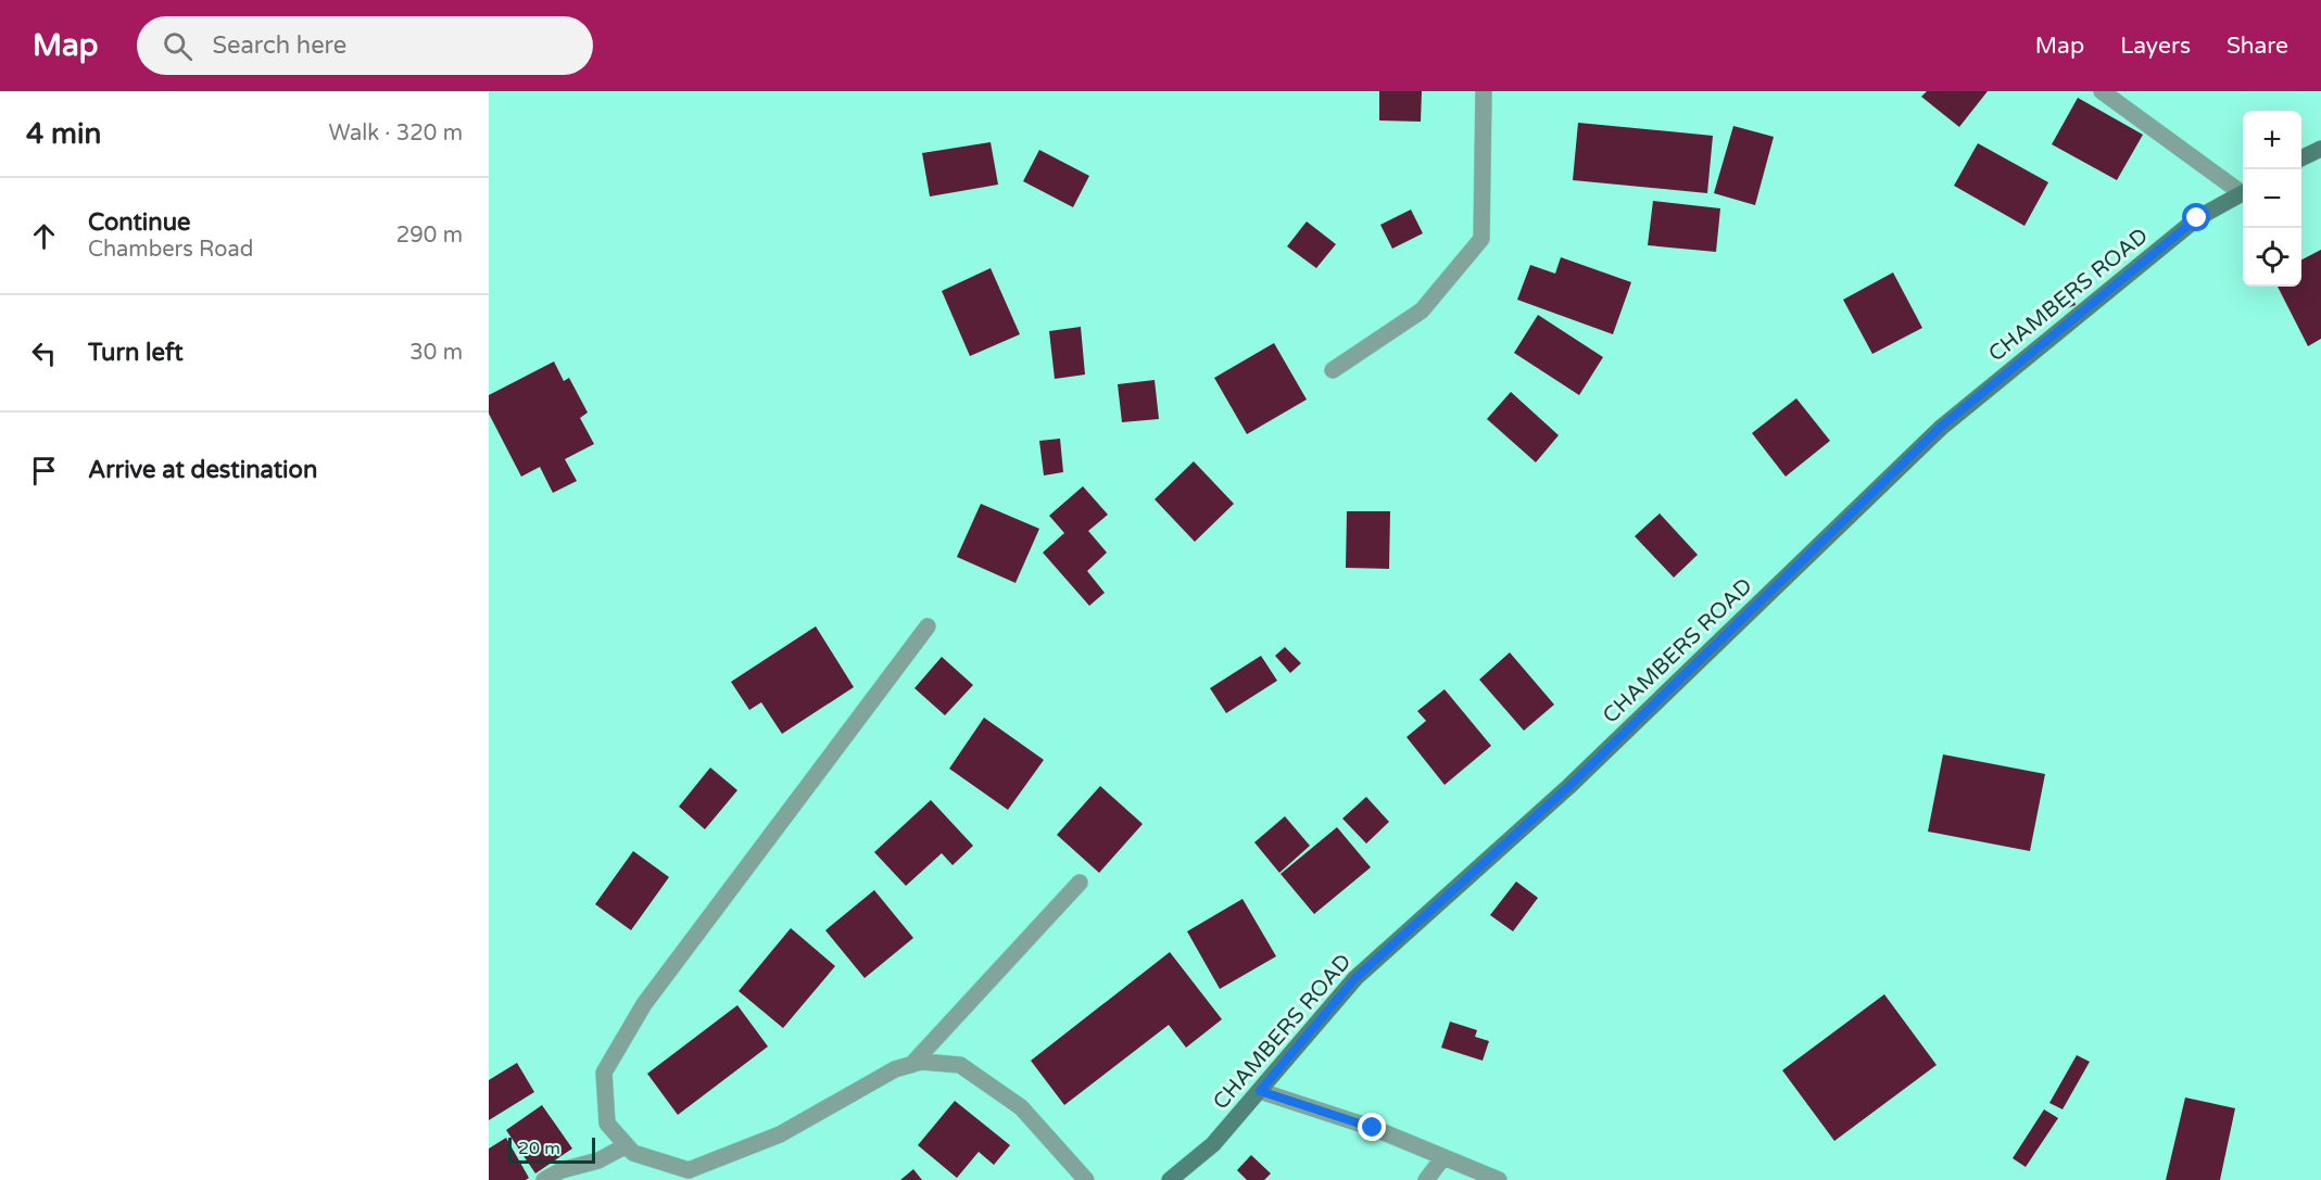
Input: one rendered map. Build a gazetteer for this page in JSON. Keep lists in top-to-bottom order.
{
  "streets": {
    "street": ["CHAMBERS ROAD"]
  },
  "scale_bar": "20 m",
  "page": {
    "header": "Map",
    "search": "Search here",
    "nav": ["Map", "Layers", "Share"],
    "heading": ["4 min", "Walk · 320 m"],
    "map_buttons": ["+", "−"],
    "list": [
      ["Continue", "Chambers Road", "290 m"],
      ["Turn left", "30 m"],
      "Arrive at destination"
    ],
    "scale": "20 m"
  }
}
